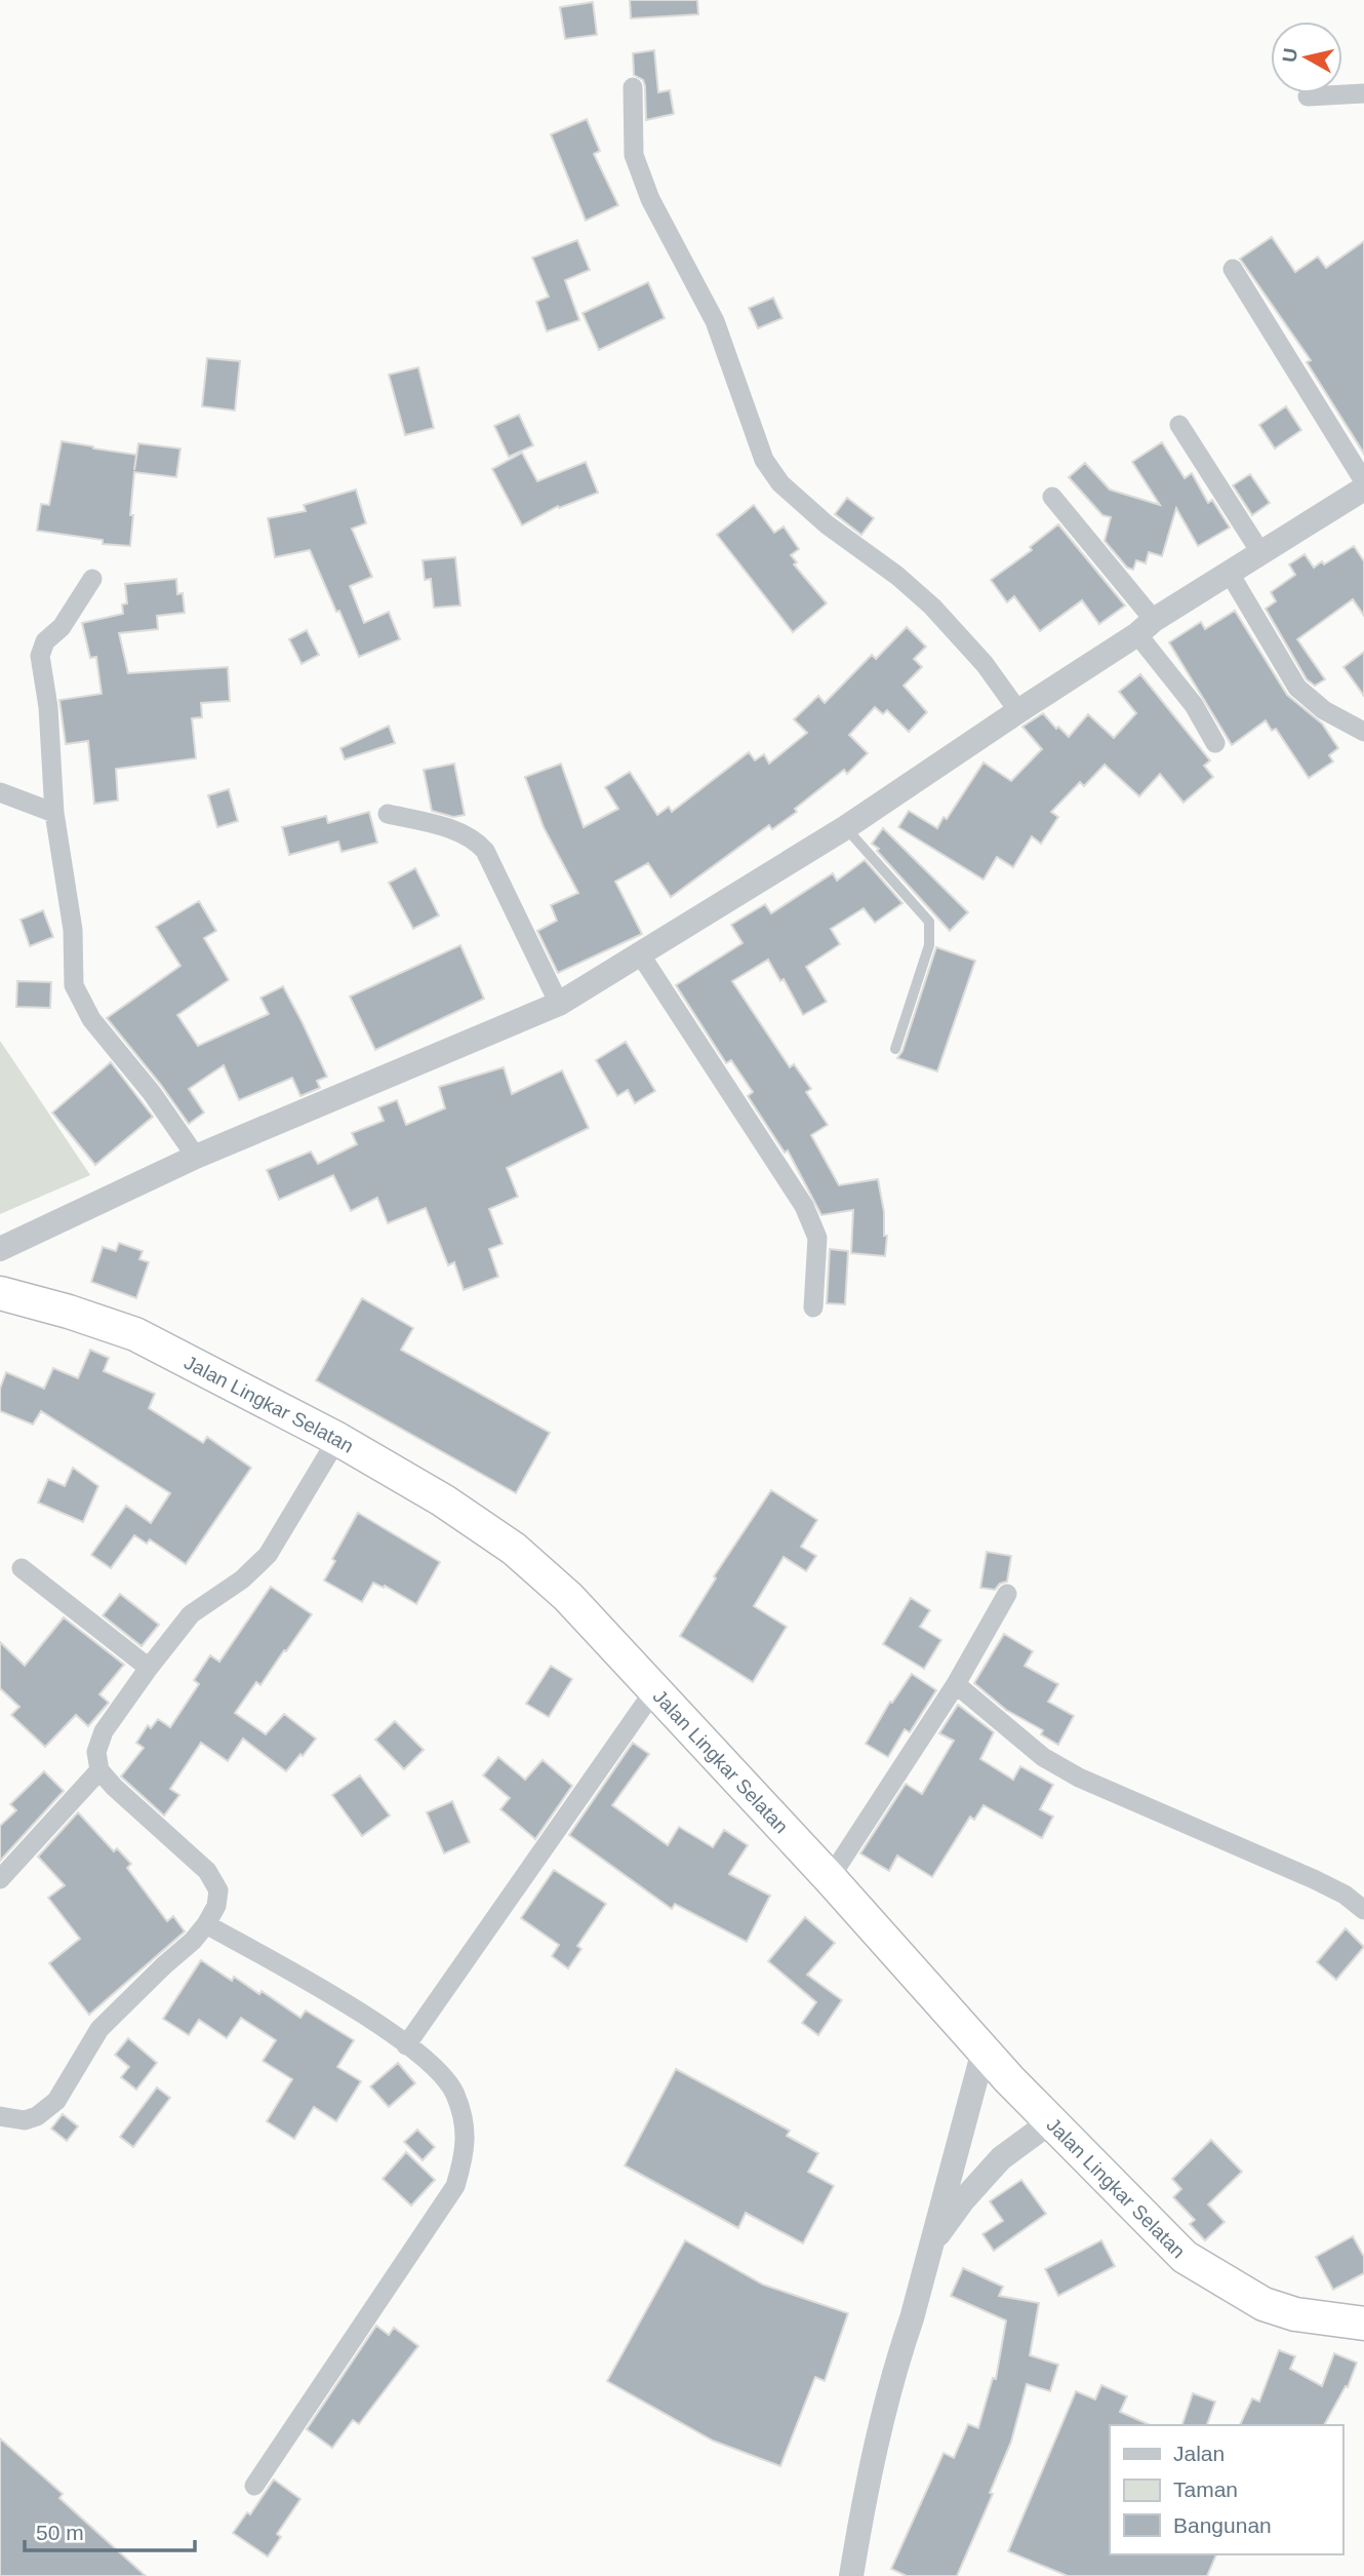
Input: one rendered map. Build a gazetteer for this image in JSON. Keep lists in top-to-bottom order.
{
  "streets": {
    "highway": ["Jalan Lingkar Selatan"]
  },
  "legend": ["Jalan", "Taman", "Bangunan"],
  "scale_bar": "50 m",
  "north": "left"
}
